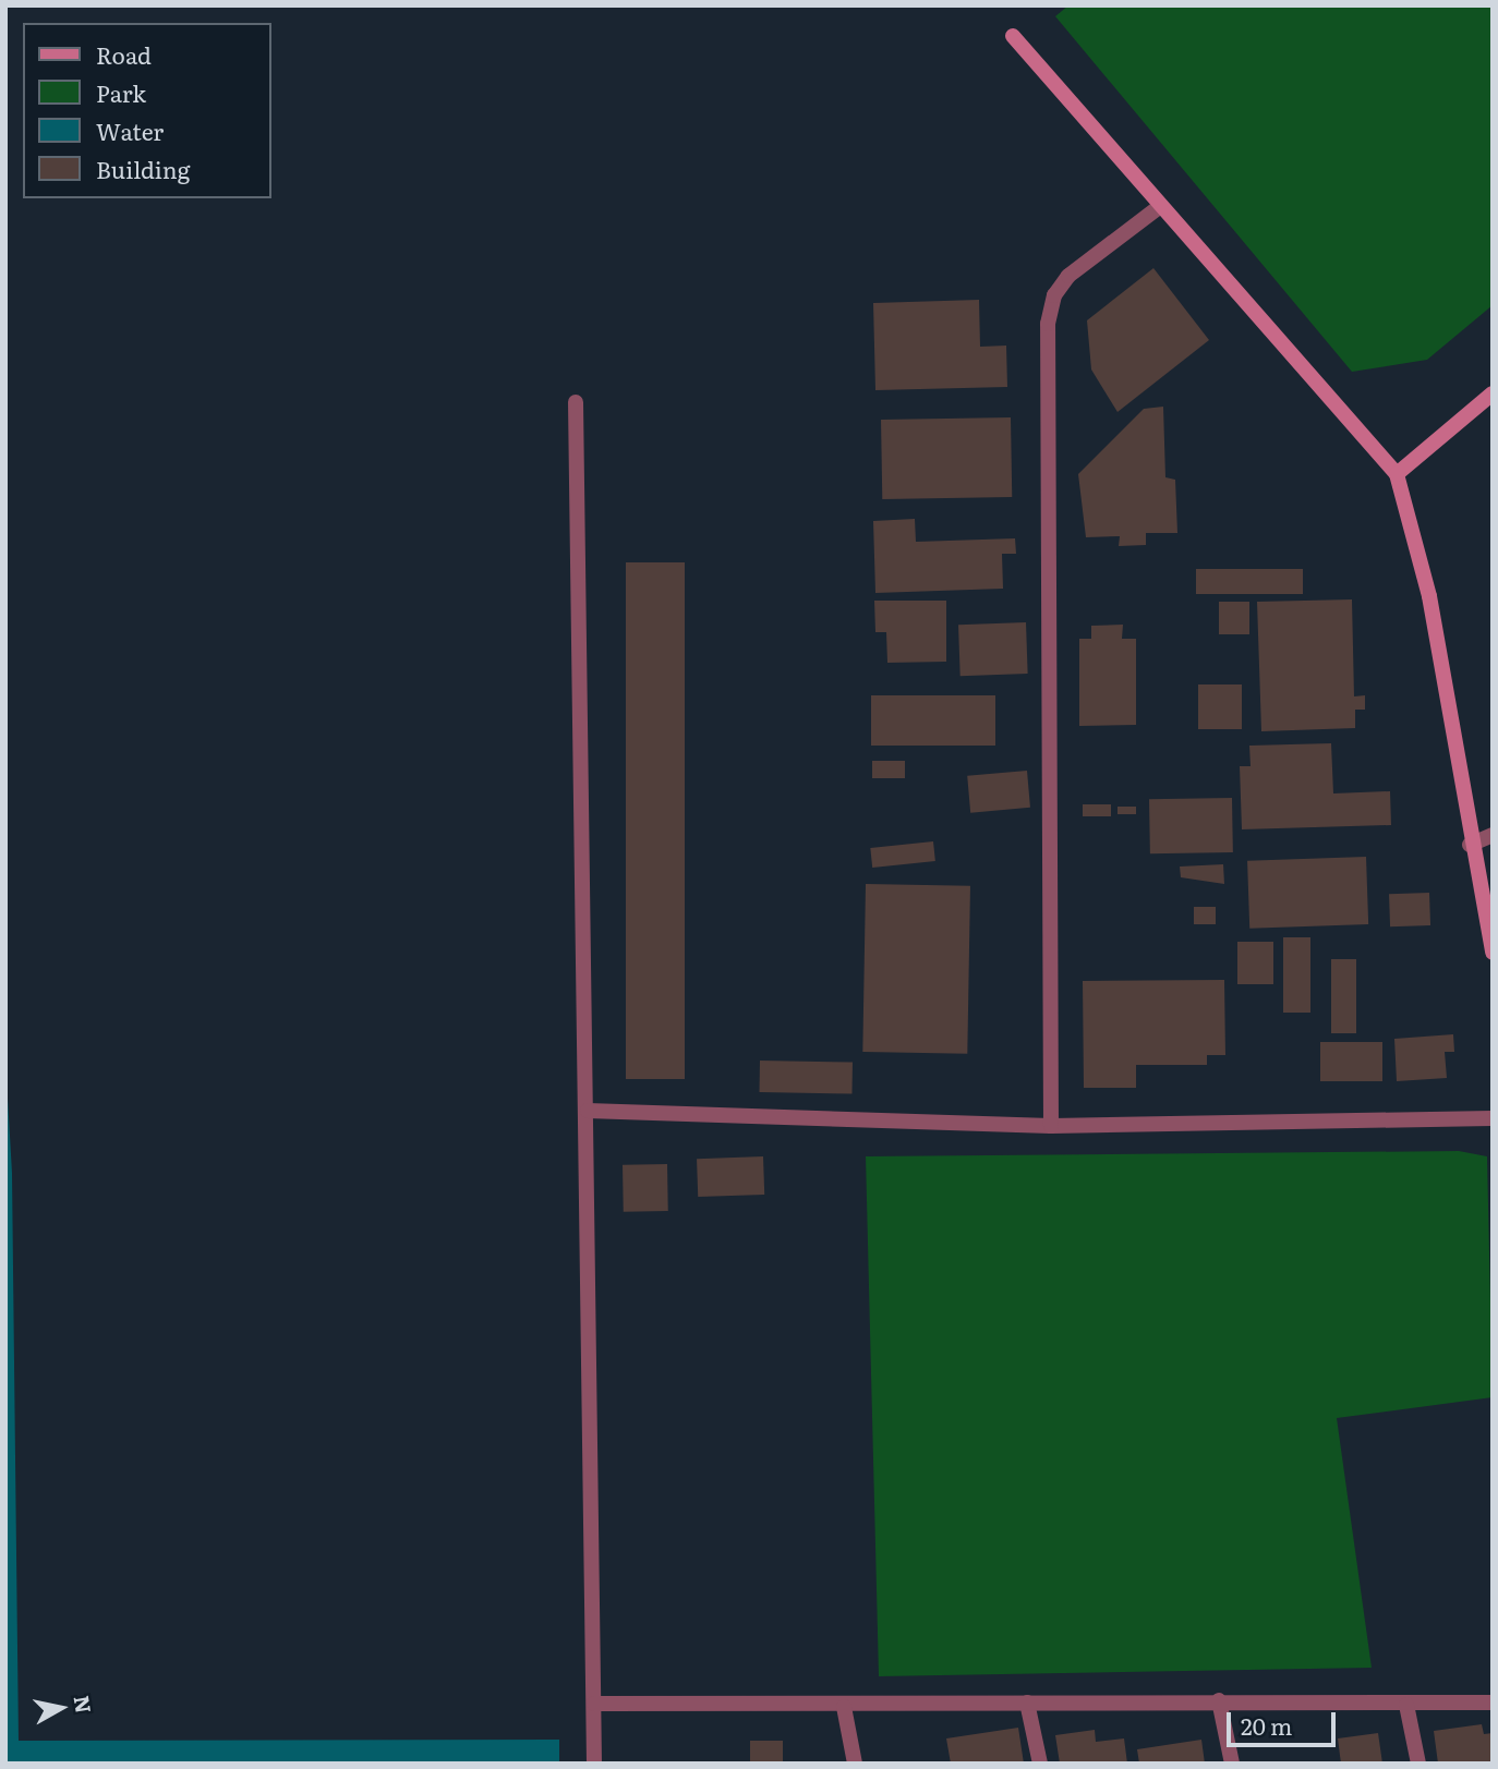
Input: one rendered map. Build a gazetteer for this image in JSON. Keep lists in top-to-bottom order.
{
  "legend": [
    "Road",
    "Park",
    "Water",
    "Building"
  ],
  "scale_bar": "20 m",
  "north": "right"
}
